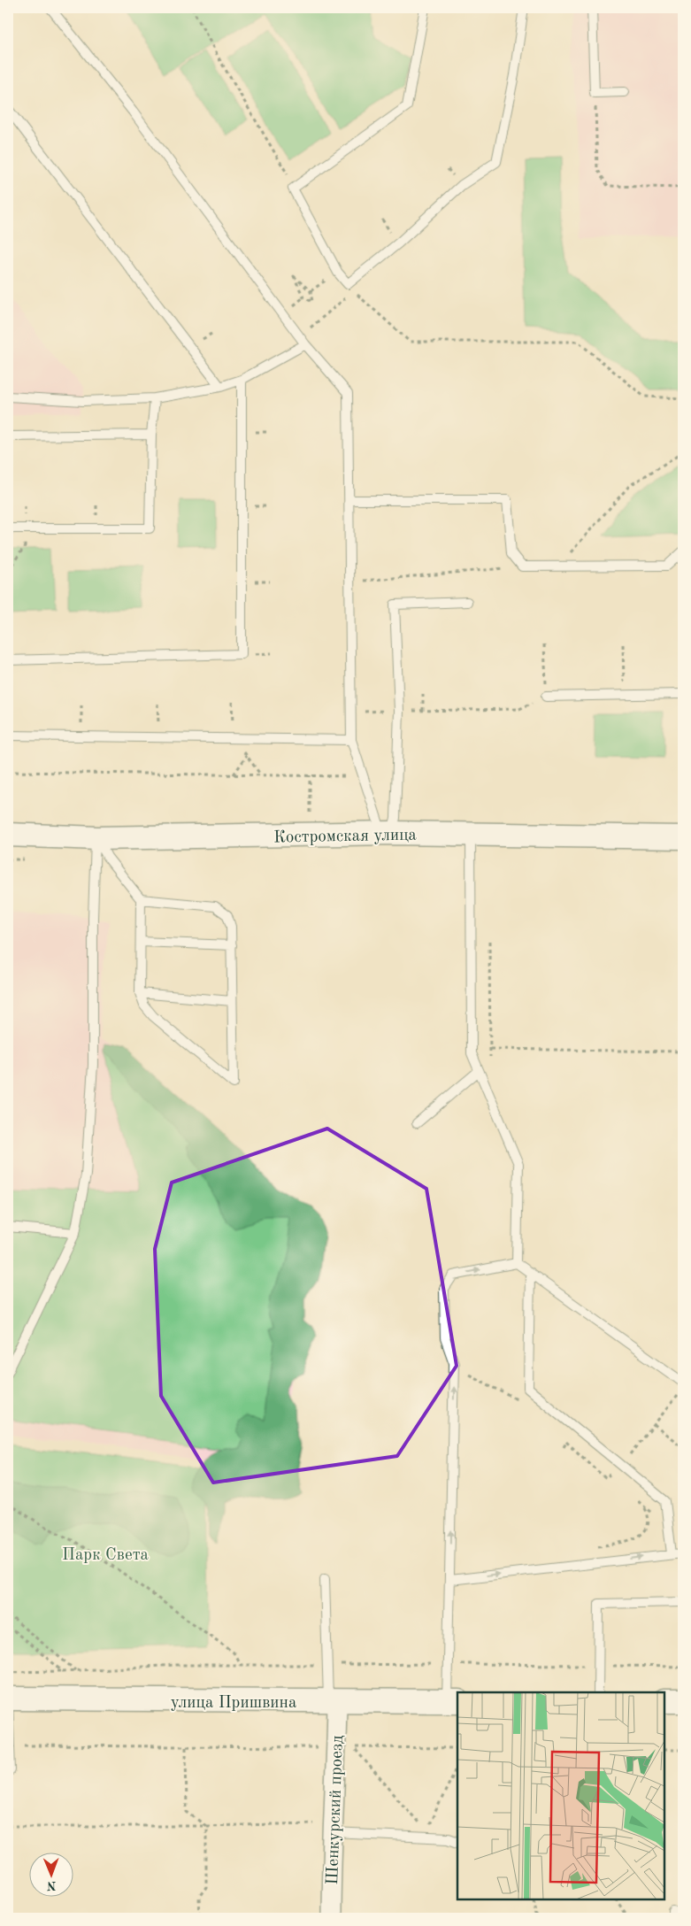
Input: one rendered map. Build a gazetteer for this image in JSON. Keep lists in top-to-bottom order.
{
  "streets": {
    "street": ["Костромская улица", "улица Пришвина", "Шенкурский проезд"]
  },
  "crossings": [
    ["улица Пришвина", "Шенкурский проезд"]
  ],
  "parks": ["Парк Света"],
  "north": "bottom"
}
